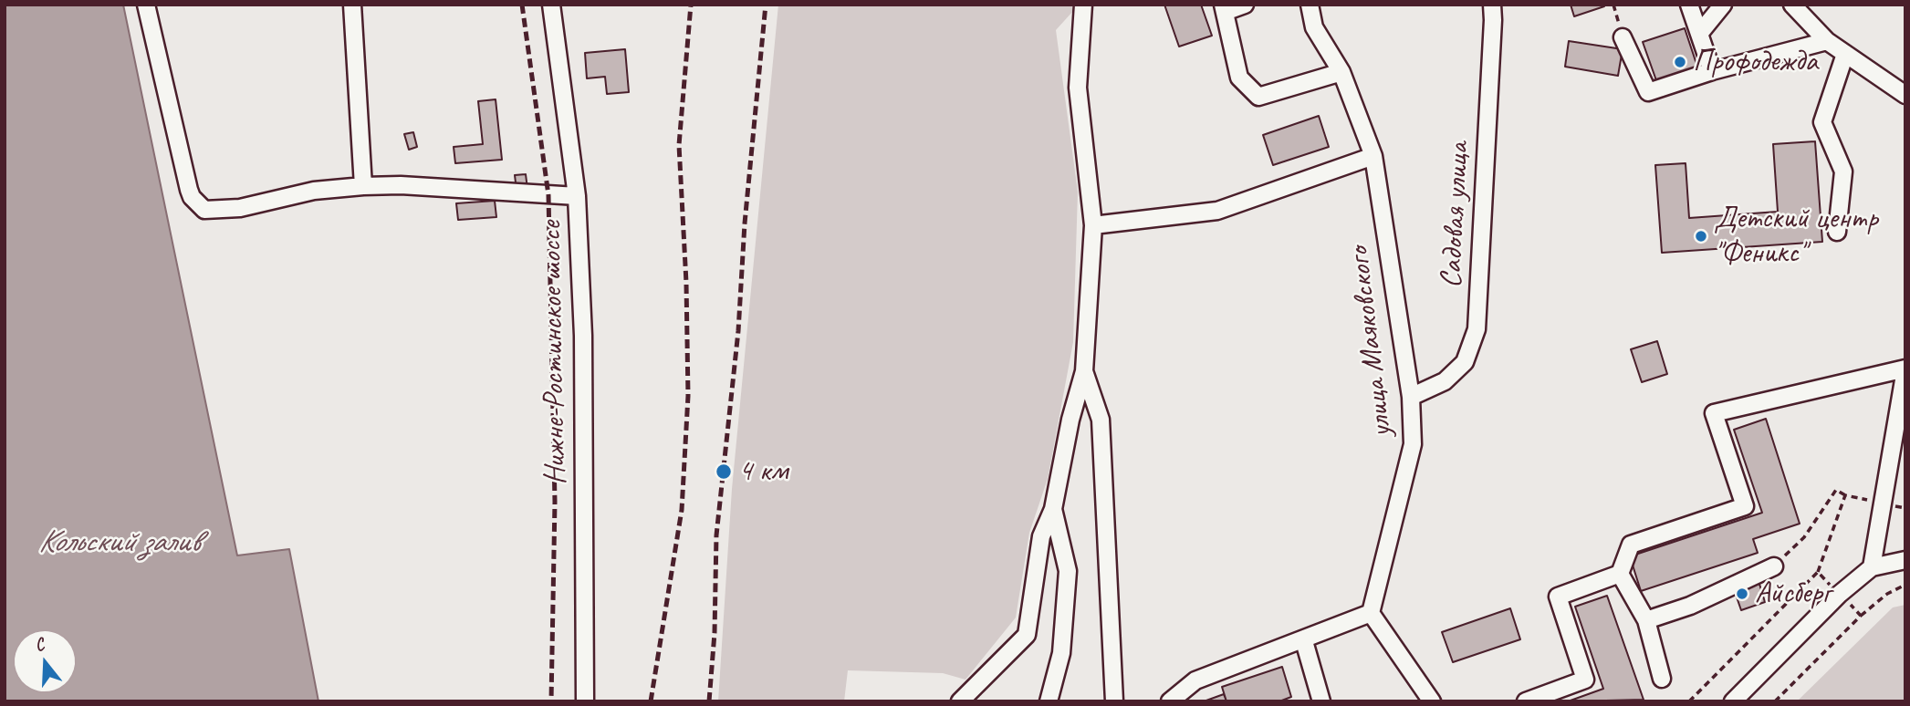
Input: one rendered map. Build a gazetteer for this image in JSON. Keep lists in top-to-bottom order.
{
  "streets": {
    "street": ["Садовая улица", "улица Маяковского", "Нижне-Ростинское шоссе"]
  },
  "crossings": [
    ["Садовая улица", "улица Маяковского"]
  ],
  "water": ["Кольский залив"],
  "places": [
    "Профодежда",
    "Детский центр \"Феникс\"",
    "4 км",
    "Айсберг"
  ],
  "north": "top"
}
